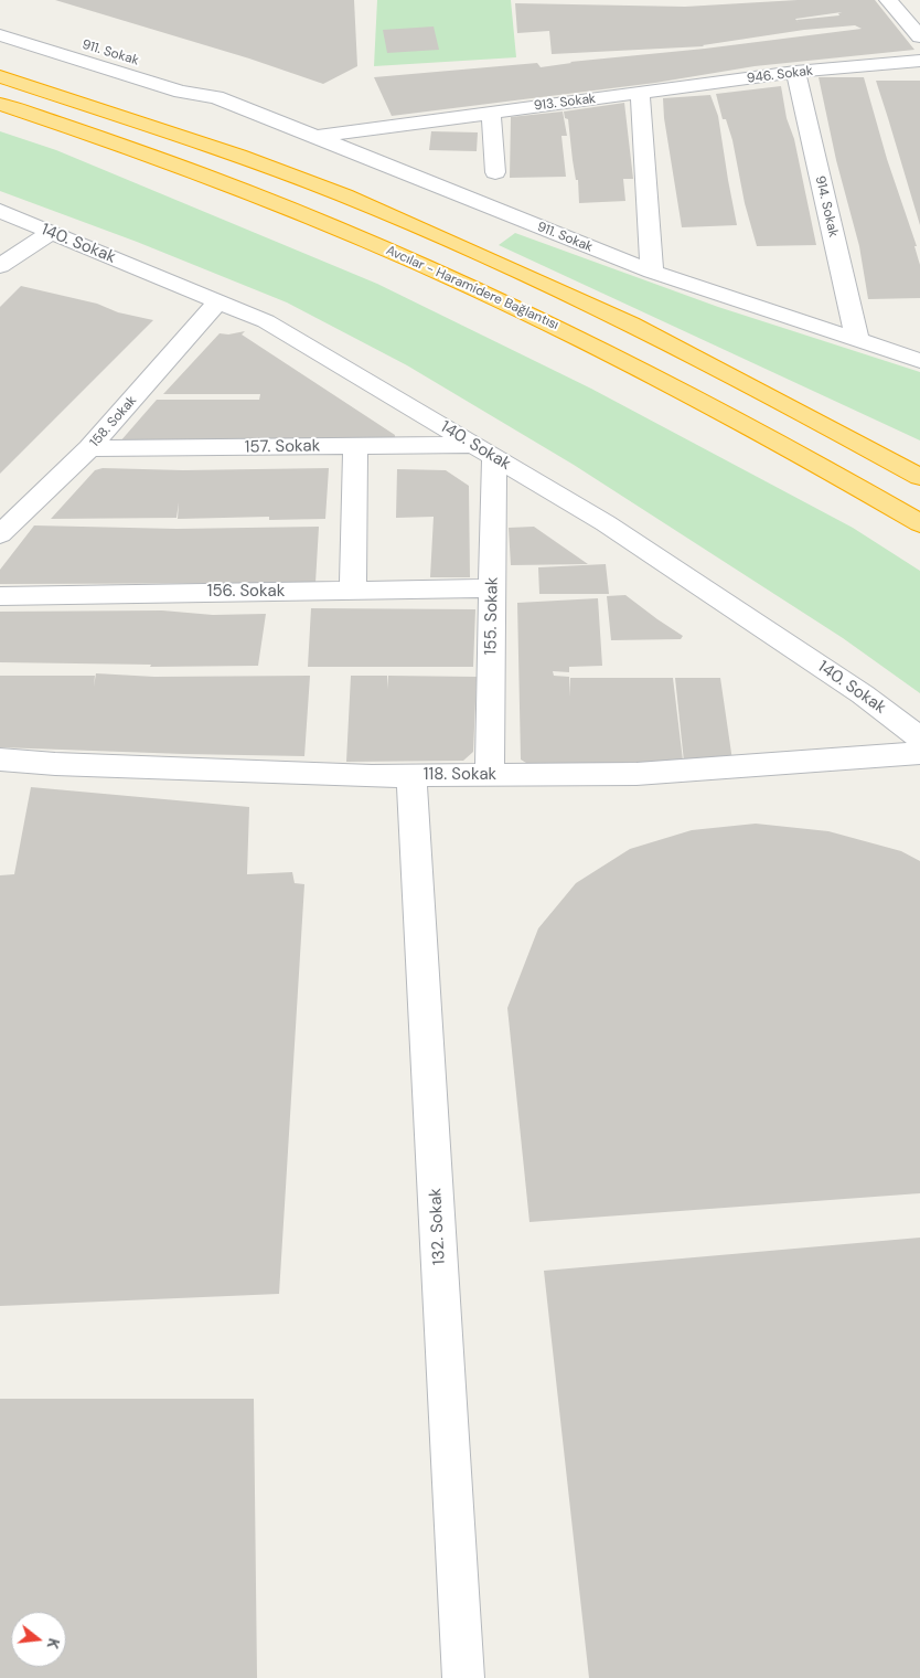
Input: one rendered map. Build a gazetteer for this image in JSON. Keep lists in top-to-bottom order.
{
  "streets": {
    "highway": ["Avcılar - Haramidere Bağlantısı"],
    "street": [
      "911. Sokak",
      "946. Sokak",
      "913. Sokak",
      "914. Sokak",
      "140. Sokak",
      "158. Sokak",
      "157. Sokak",
      "156. Sokak",
      "155. Sokak",
      "118. Sokak",
      "132. Sokak"
    ]
  },
  "crossings": [
    ["911. Sokak", "913. Sokak"],
    ["911. Sokak", "914. Sokak"],
    ["946. Sokak", "913. Sokak"],
    ["946. Sokak", "914. Sokak"],
    ["140. Sokak", "158. Sokak"],
    ["140. Sokak", "157. Sokak"],
    ["140. Sokak", "155. Sokak"],
    ["158. Sokak", "157. Sokak"],
    ["157. Sokak", "155. Sokak"],
    ["156. Sokak", "155. Sokak"],
    ["155. Sokak", "118. Sokak"],
    ["118. Sokak", "132. Sokak"]
  ],
  "north": "right"
}
